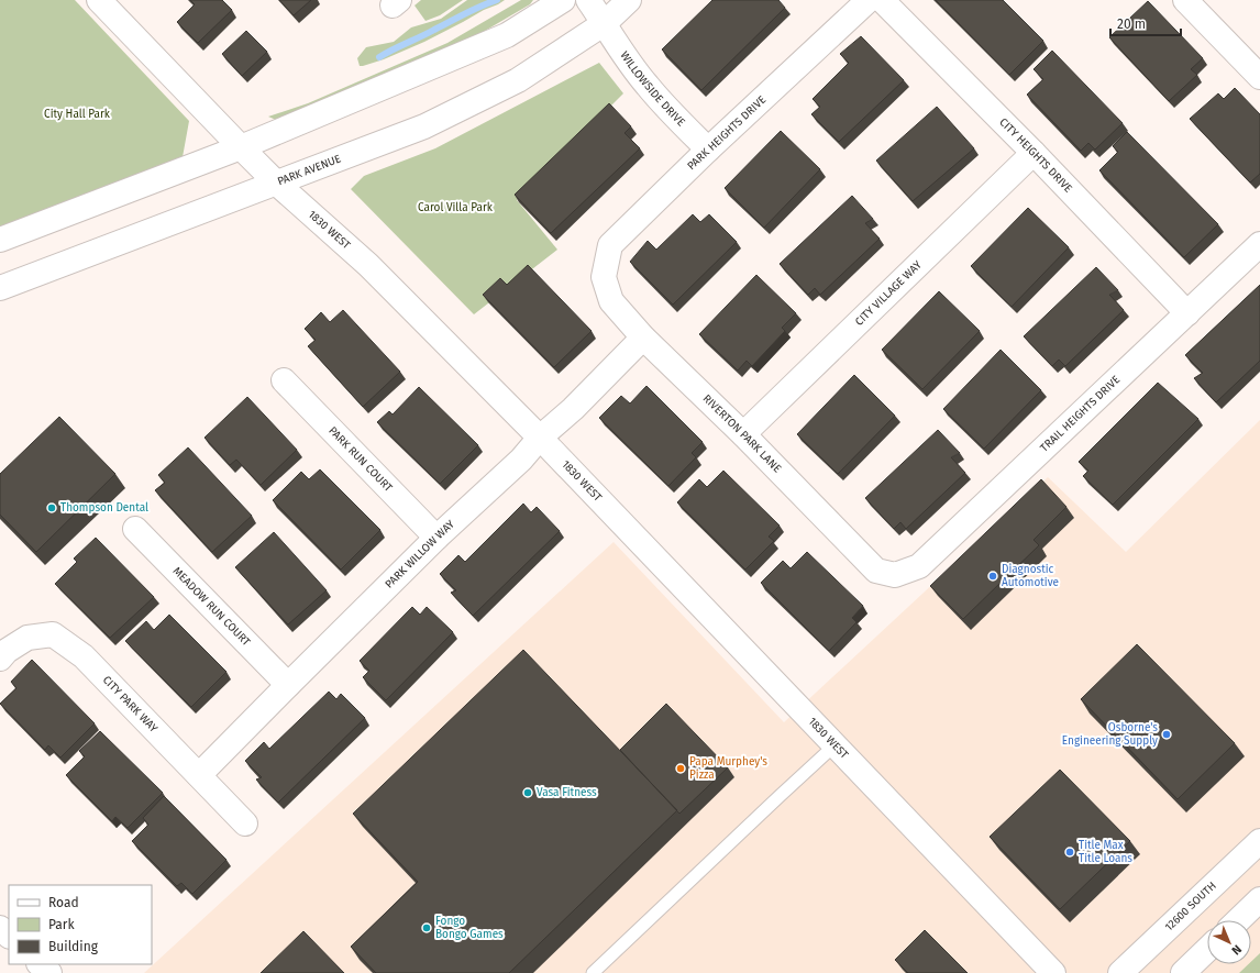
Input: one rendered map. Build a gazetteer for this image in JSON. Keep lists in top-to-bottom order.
{
  "streets": {
    "street": [
      "WILLOWSIDE DRIVE",
      "PARK HEIGHTS DRIVE",
      "CITY HEIGHTS DRIVE",
      "PARK AVENUE",
      "1830 WEST",
      "CITY VILLAGE WAY",
      "TRAIL HEIGHTS DRIVE",
      "RIVERTON PARK LANE",
      "PARK RUN COURT",
      "PARK WILLOW WAY",
      "MEADOW RUN COURT",
      "CITY PARK WAY",
      "12600 SOUTH"
    ]
  },
  "crossings": [
    ["WILLOWSIDE DRIVE", "PARK HEIGHTS DRIVE"],
    ["WILLOWSIDE DRIVE", "PARK AVENUE"],
    ["PARK HEIGHTS DRIVE", "RIVERTON PARK LANE"],
    ["CITY HEIGHTS DRIVE", "CITY VILLAGE WAY"],
    ["CITY HEIGHTS DRIVE", "TRAIL HEIGHTS DRIVE"],
    ["PARK AVENUE", "1830 WEST"],
    ["1830 WEST", "PARK WILLOW WAY"],
    ["CITY VILLAGE WAY", "RIVERTON PARK LANE"],
    ["TRAIL HEIGHTS DRIVE", "RIVERTON PARK LANE"],
    ["RIVERTON PARK LANE", "PARK WILLOW WAY"],
    ["PARK RUN COURT", "PARK WILLOW WAY"],
    ["PARK WILLOW WAY", "MEADOW RUN COURT"],
    ["PARK WILLOW WAY", "CITY PARK WAY"]
  ],
  "parks": ["City Hall Park", "Carol Villa Park"],
  "places": [
    "Thompson Dental",
    "Diagnostic Automotive",
    "Osborne's Engineering Supply",
    "Papa Murphey's Pizza",
    "Vasa Fitness",
    "Title Max Title Loans",
    "Fongo Bongo Games"
  ],
  "legend": ["Road", "Park", "Building"],
  "scale_bar": "20 m",
  "north": "bottom right"
}
